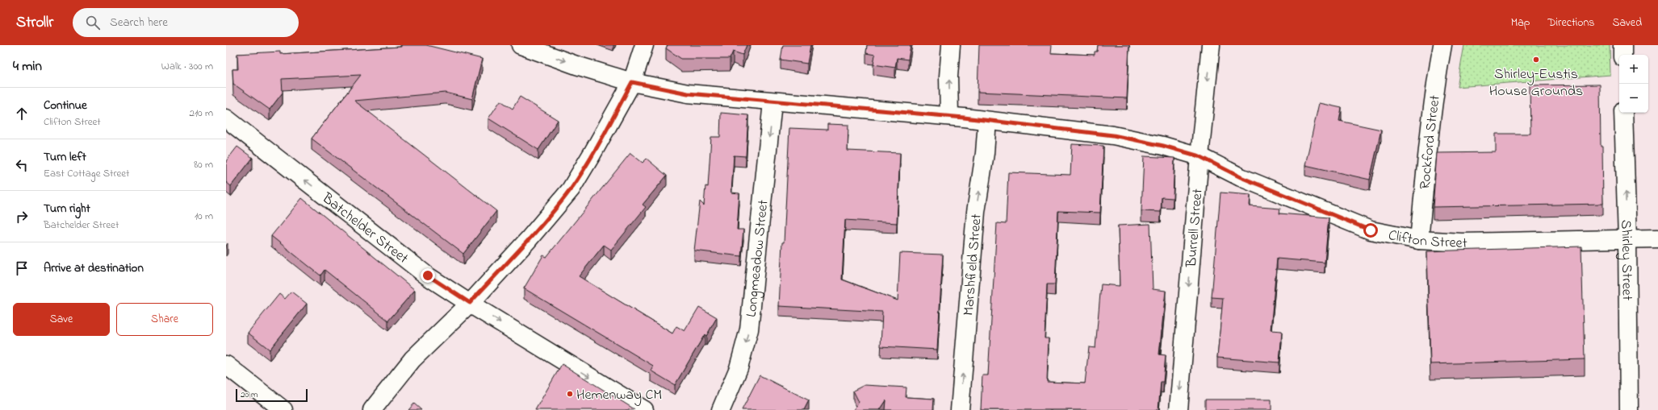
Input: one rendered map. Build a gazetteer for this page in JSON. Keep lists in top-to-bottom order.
{
  "streets": {
    "street": [
      "Rockford Street",
      "Burrell Street",
      "Batchelder Street",
      "Clifton Street",
      "Longmeadow Street",
      "Shirley Street",
      "Marshfield Street"
    ]
  },
  "crossings": [
    ["Rockford Street", "Clifton Street"],
    ["Burrell Street", "Clifton Street"],
    ["Clifton Street", "Longmeadow Street"],
    ["Clifton Street", "Shirley Street"],
    ["Clifton Street", "Marshfield Street"]
  ],
  "one_way": [
    "Burrell Street",
    "Longmeadow Street",
    "Shirley Street",
    "Marshfield Street"
  ],
  "places": ["Shirley–Eustis House Grounds", "Hemenway CM"],
  "scale_bar": "20 m",
  "page": {
    "header": "Strollr",
    "search": "Search here",
    "nav": ["Map", "Directions", "Saved"],
    "heading": ["4 min", "Walk · 300 m"],
    "map_buttons": ["+", "−"],
    "list": [
      ["Continue", "Clifton Street", "210 m"],
      ["Turn left", "East Cottage Street", "80 m"],
      ["Turn right", "Batchelder Street", "10 m"],
      "Arrive at destination"
    ],
    "buttons": ["Save", "Share"],
    "scale": "20 m"
  }
}
